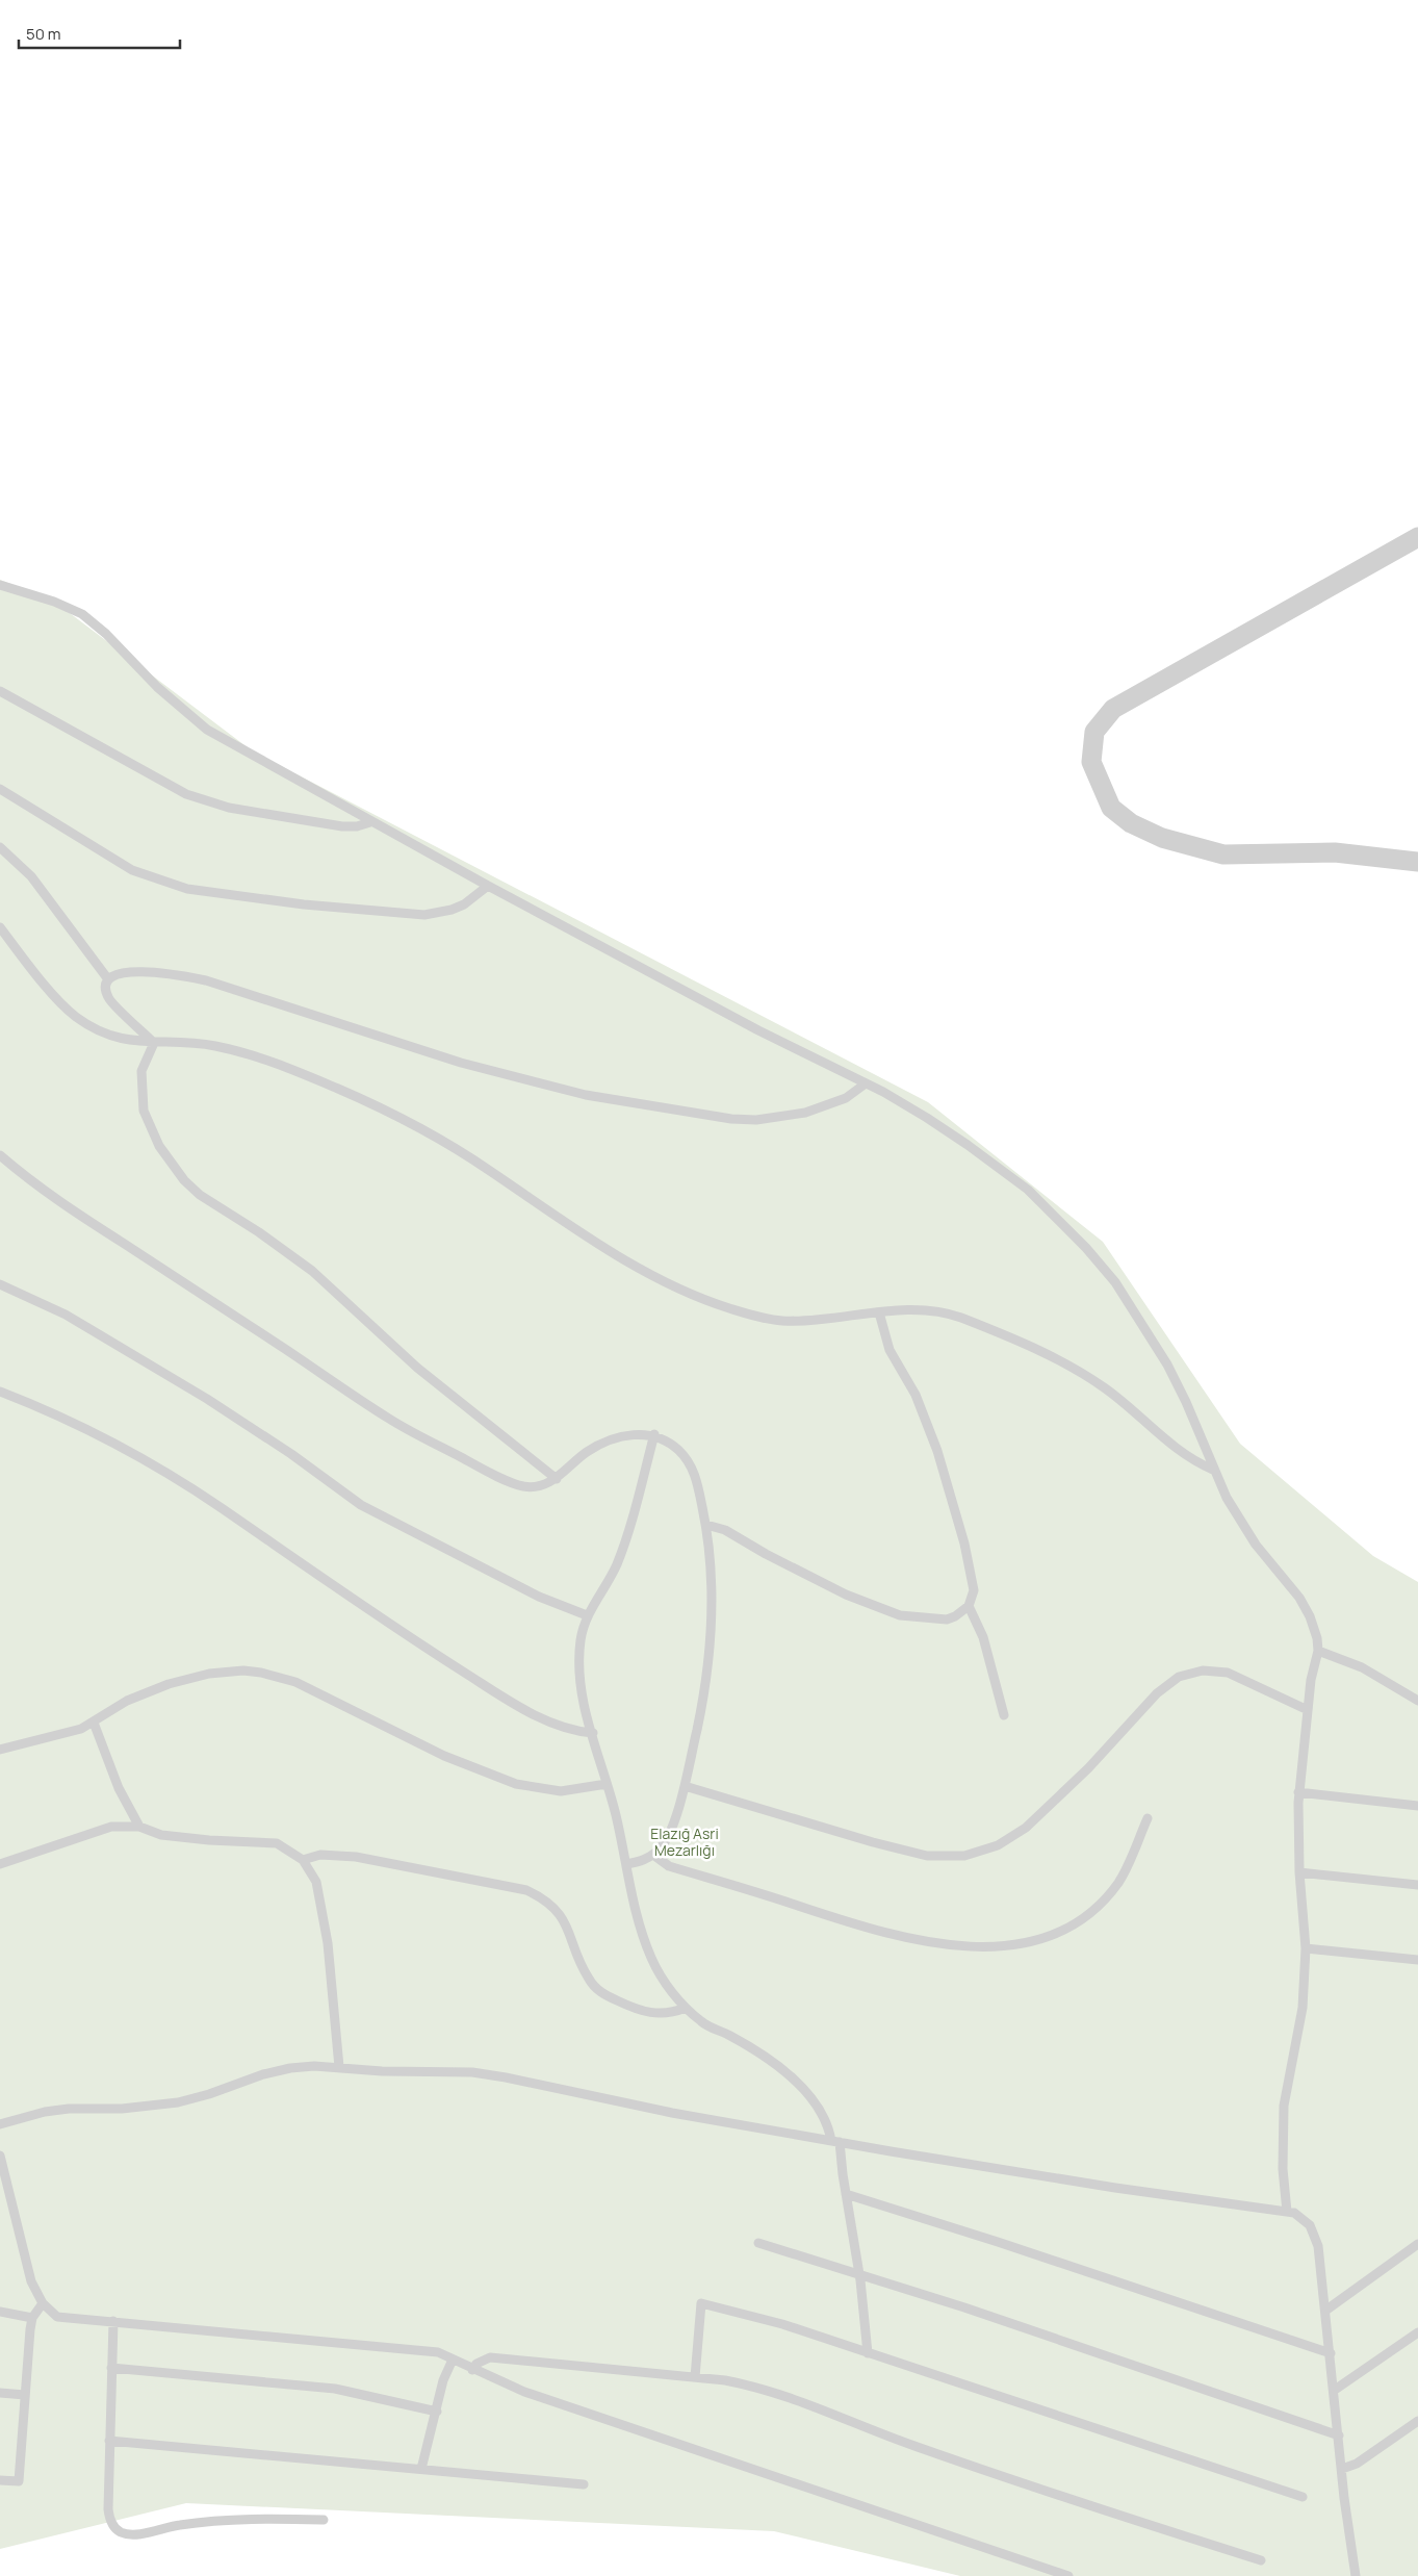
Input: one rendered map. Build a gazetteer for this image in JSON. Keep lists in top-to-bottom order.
{
  "parks": ["Elazığ Asri Mezarlığı"],
  "scale_bar": "50 m"
}
